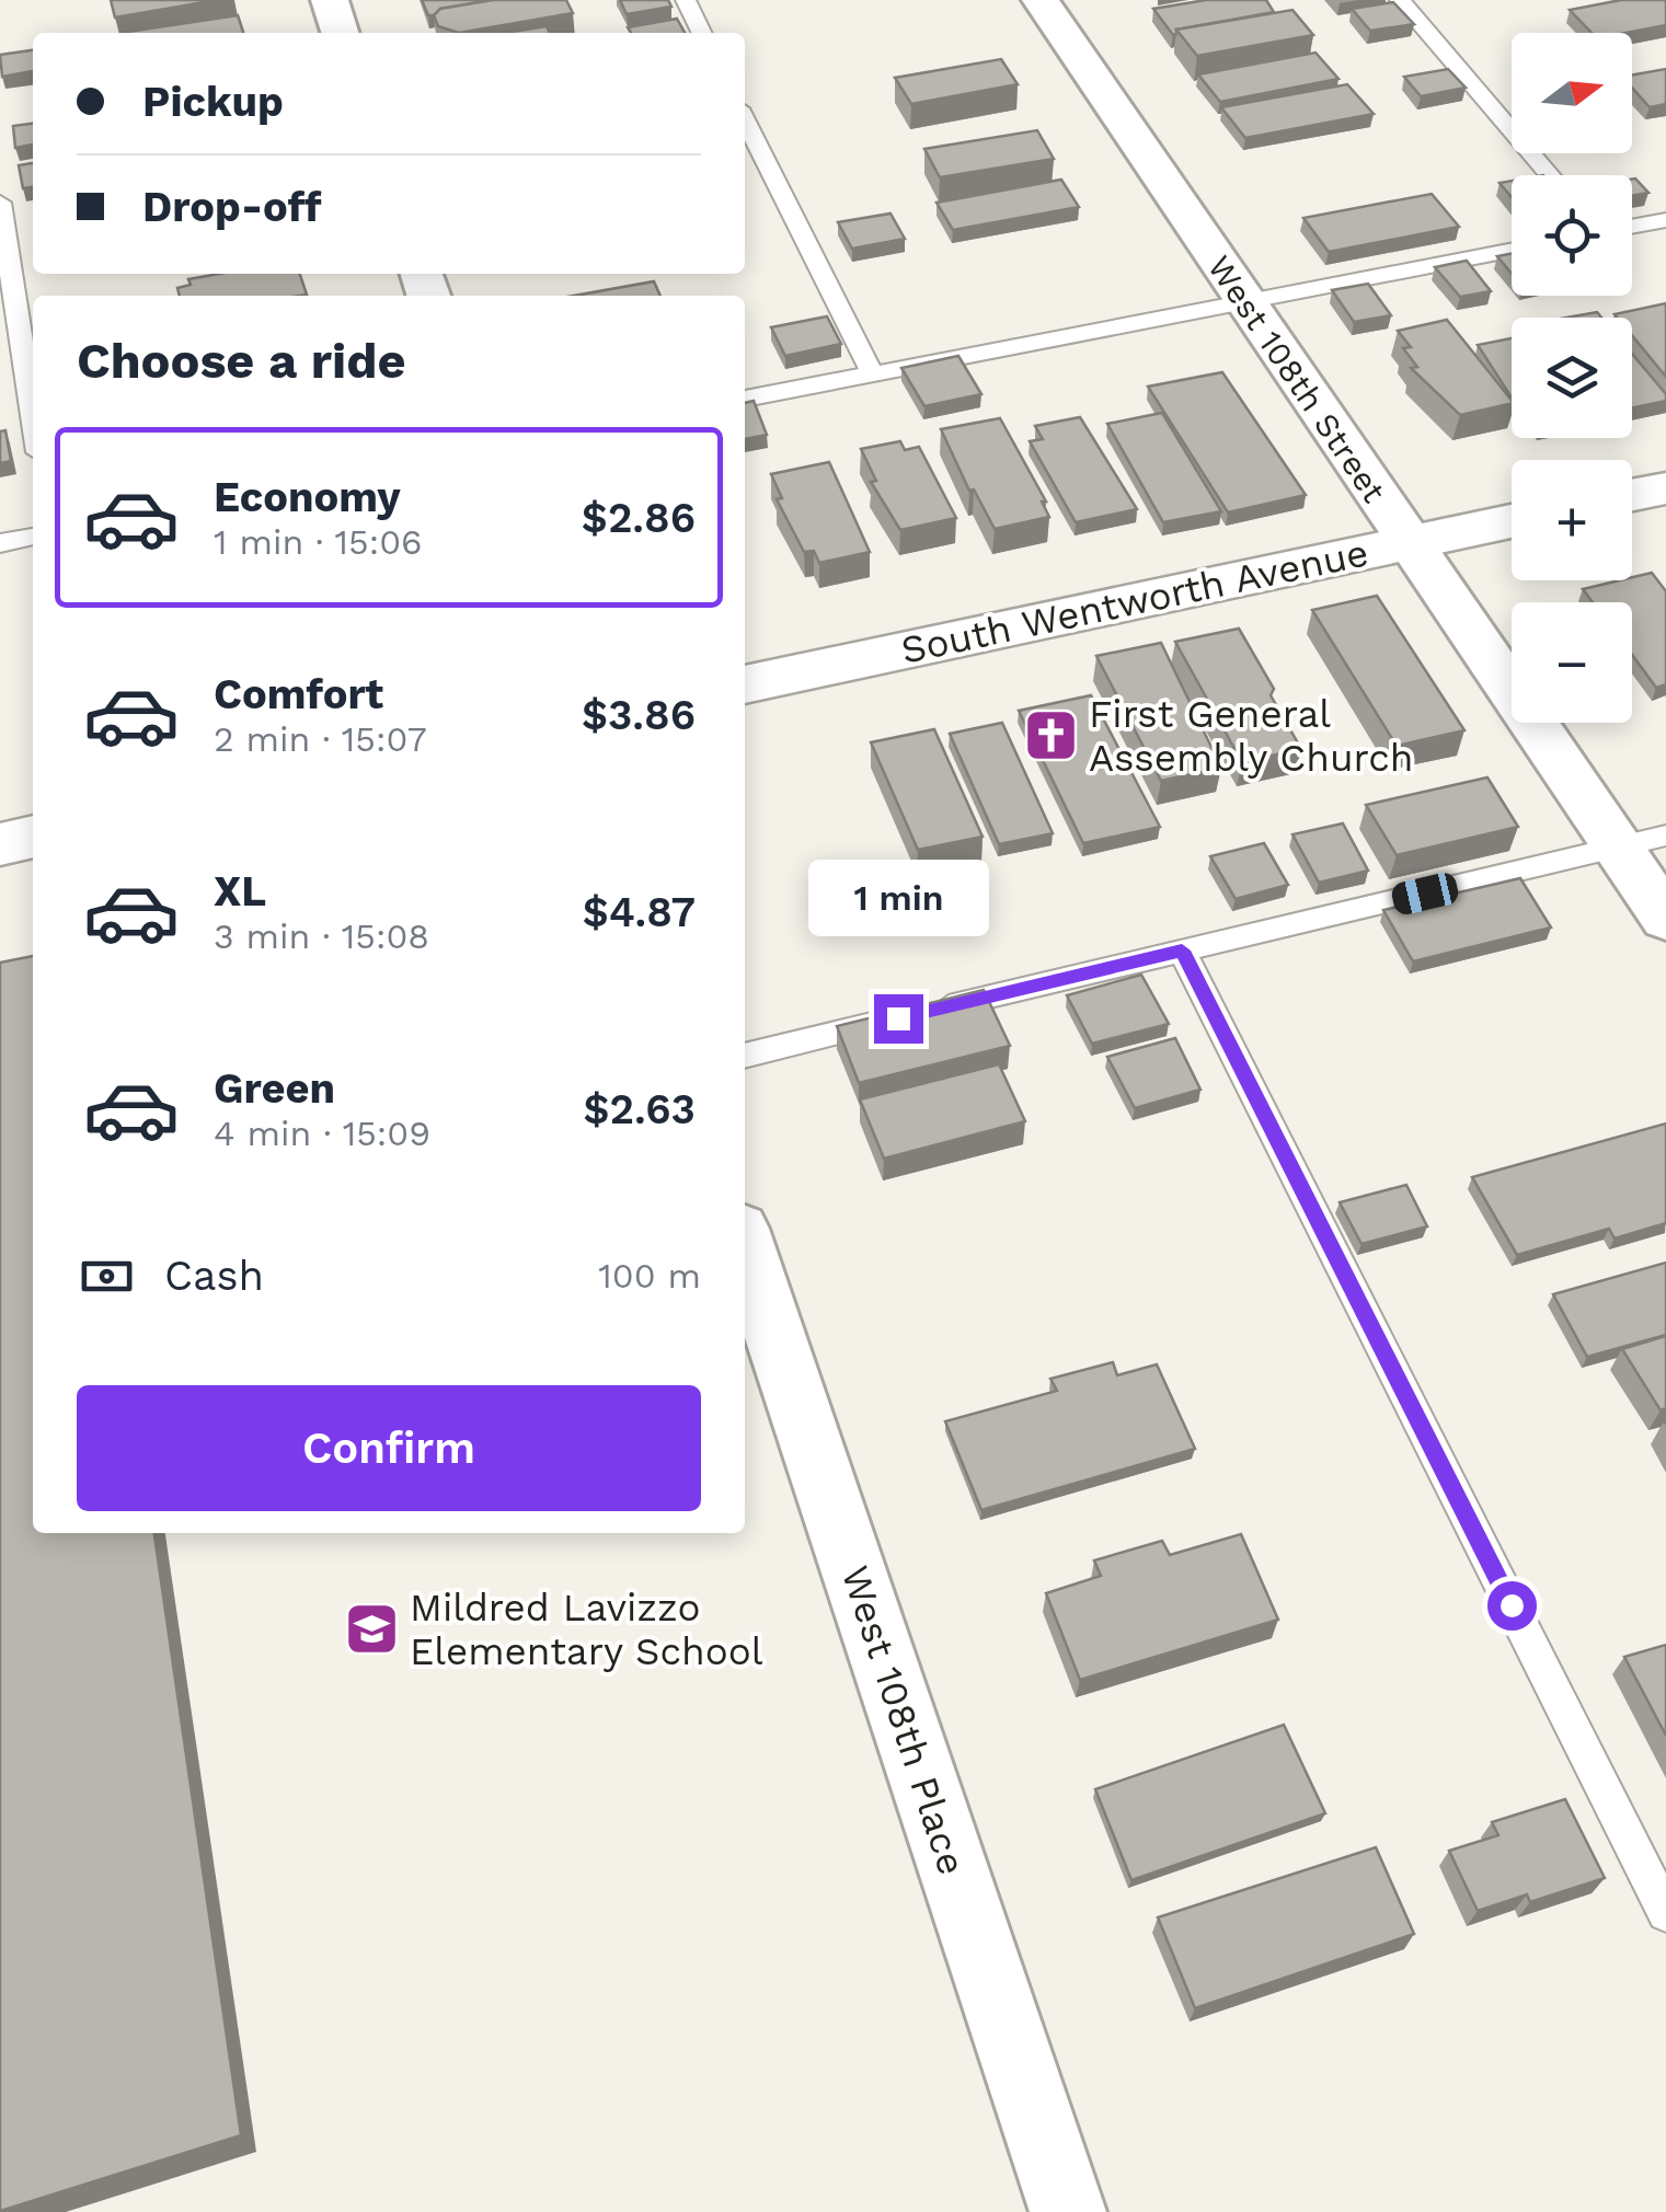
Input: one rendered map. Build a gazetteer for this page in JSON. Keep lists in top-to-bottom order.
{
  "streets": {
    "street": ["West 108th Street", "South Wentworth Avenue", "West 108th Place"]
  },
  "crossings": [
    ["West 108th Street", "South Wentworth Avenue"]
  ],
  "places": {
    "church": ["First General Assembly Church"],
    "school or university": ["Mildred Lavizzo Elementary School"]
  },
  "north": "right",
  "page": {
    "map_buttons": ["+", "−"],
    "banner": ["Pickup", "Drop-off"],
    "heading": "Choose a ride",
    "list": [
      {
        "name": "Economy",
        "note": "1 min · 15:06",
        "value": "$2.86"
      },
      {
        "name": "Comfort",
        "note": "2 min · 15:07",
        "value": "$3.86"
      },
      {
        "name": "XL",
        "note": "3 min · 15:08",
        "value": "$4.87"
      },
      {
        "name": "Green",
        "note": "4 min · 15:09",
        "value": "$2.63"
      }
    ],
    "bubble": "1 min",
    "pay": ["Cash", "100 m"],
    "buttons": "Confirm"
  }
}
